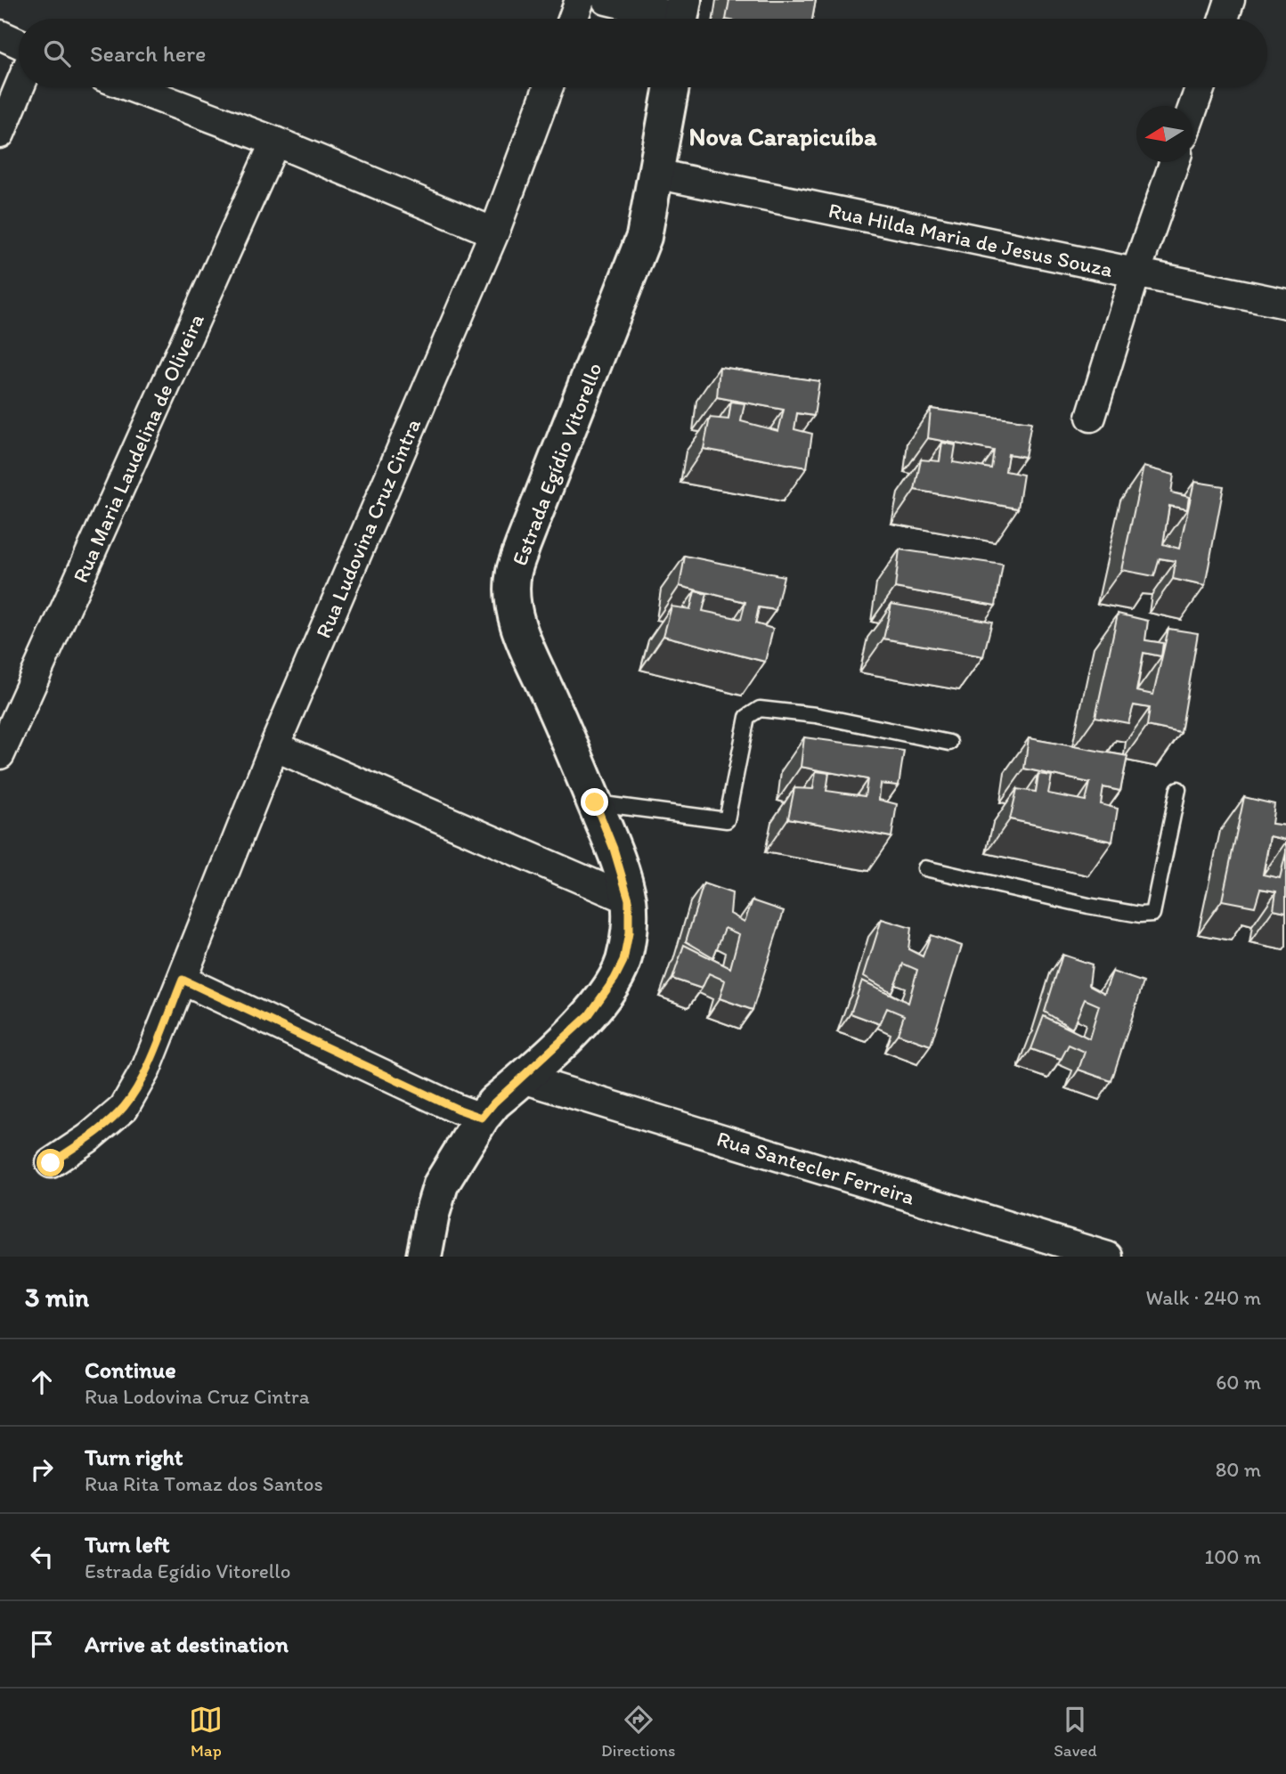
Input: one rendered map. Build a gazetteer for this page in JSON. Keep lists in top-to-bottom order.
{
  "streets": {
    "street": [
      "Rua Hilda Maria de Jesus Souza",
      "Rua Maria Laudelina de Oliveira",
      "Estrada Egídio Vitorello",
      "Rua Ludovina Cruz Cintra",
      "Rua Santecler Ferreira"
    ]
  },
  "crossings": [
    ["Rua Hilda Maria de Jesus Souza", "Estrada Egídio Vitorello"],
    ["Estrada Egídio Vitorello", "Rua Santecler Ferreira"]
  ],
  "districts": ["Nova Carapicuíba"],
  "north": "left",
  "page": {
    "search": "Search here",
    "heading": ["3 min", "Walk · 240 m"],
    "list": [
      ["Continue", "Rua Lodovina Cruz Cintra", "60 m"],
      ["Turn right", "Rua Rita Tomaz dos Santos", "80 m"],
      ["Turn left", "Estrada Egídio Vitorello", "100 m"],
      "Arrive at destination"
    ],
    "nav": ["Map", "Directions", "Saved"]
  }
}
